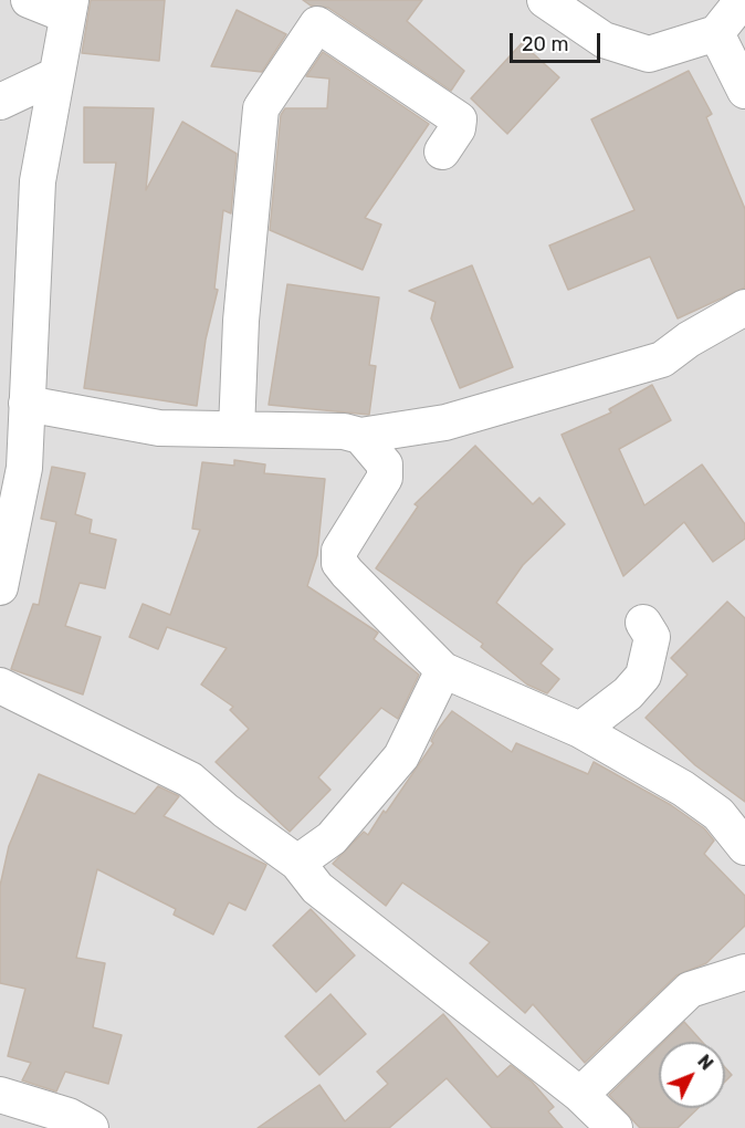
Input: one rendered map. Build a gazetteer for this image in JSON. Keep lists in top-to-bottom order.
{
  "scale_bar": "20 m",
  "north": "top right"
}
